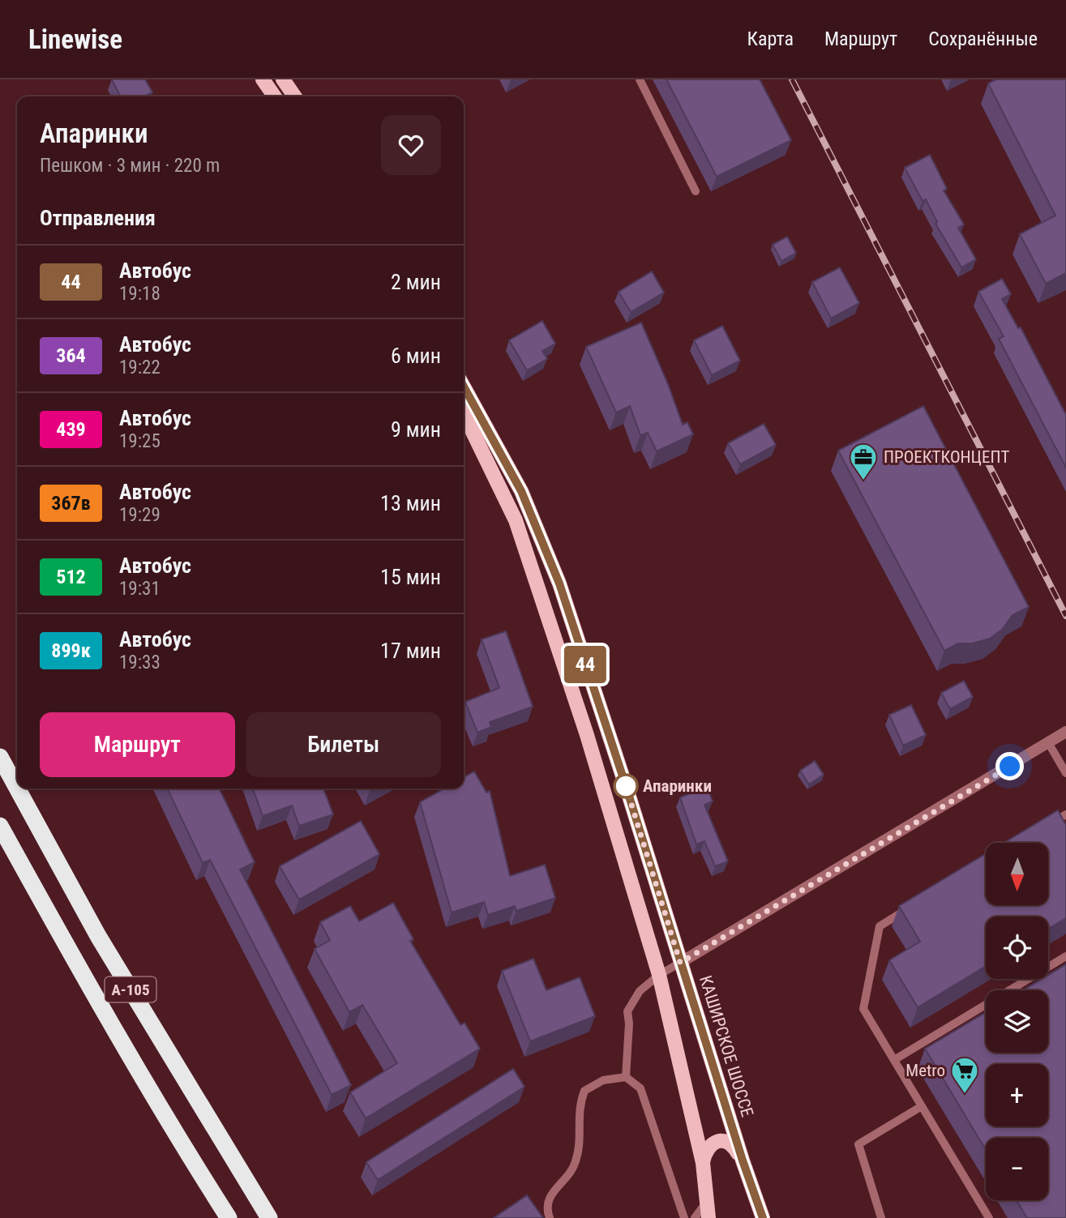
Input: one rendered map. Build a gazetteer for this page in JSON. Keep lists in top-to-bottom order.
{
  "streets": {
    "highway": ["А-105"],
    "main road": ["КАШИРСКОЕ ШОССЕ"]
  },
  "places": {
    "office": ["ПРОЕКТКОНЦЕПТ"],
    "other": ["Апаринки"],
    "supermarket": ["Metro"]
  },
  "lines": ["bus line 44"],
  "north": "bottom",
  "page": {
    "header": "Linewise",
    "nav": ["Карта", "Маршрут", "Сохранённые"],
    "on_map": "44",
    "heading": [
      ["Апаринки", "Пешком · 3 мин · 220 m"],
      "Отправления"
    ],
    "list": [
      {
        "mark": "44",
        "name": "Автобус",
        "note": "19:18",
        "value": "2 мин"
      },
      {
        "mark": "364",
        "name": "Автобус",
        "note": "19:22",
        "value": "6 мин"
      },
      {
        "mark": "439",
        "name": "Автобус",
        "note": "19:25",
        "value": "9 мин"
      },
      {
        "mark": "367в",
        "name": "Автобус",
        "note": "19:29",
        "value": "13 мин"
      },
      {
        "mark": "512",
        "name": "Автобус",
        "note": "19:31",
        "value": "15 мин"
      },
      {
        "mark": "899к",
        "name": "Автобус",
        "note": "19:33",
        "value": "17 мин"
      }
    ],
    "buttons": ["Маршрут", "Билеты"],
    "map_buttons": ["+", "−"]
  }
}
